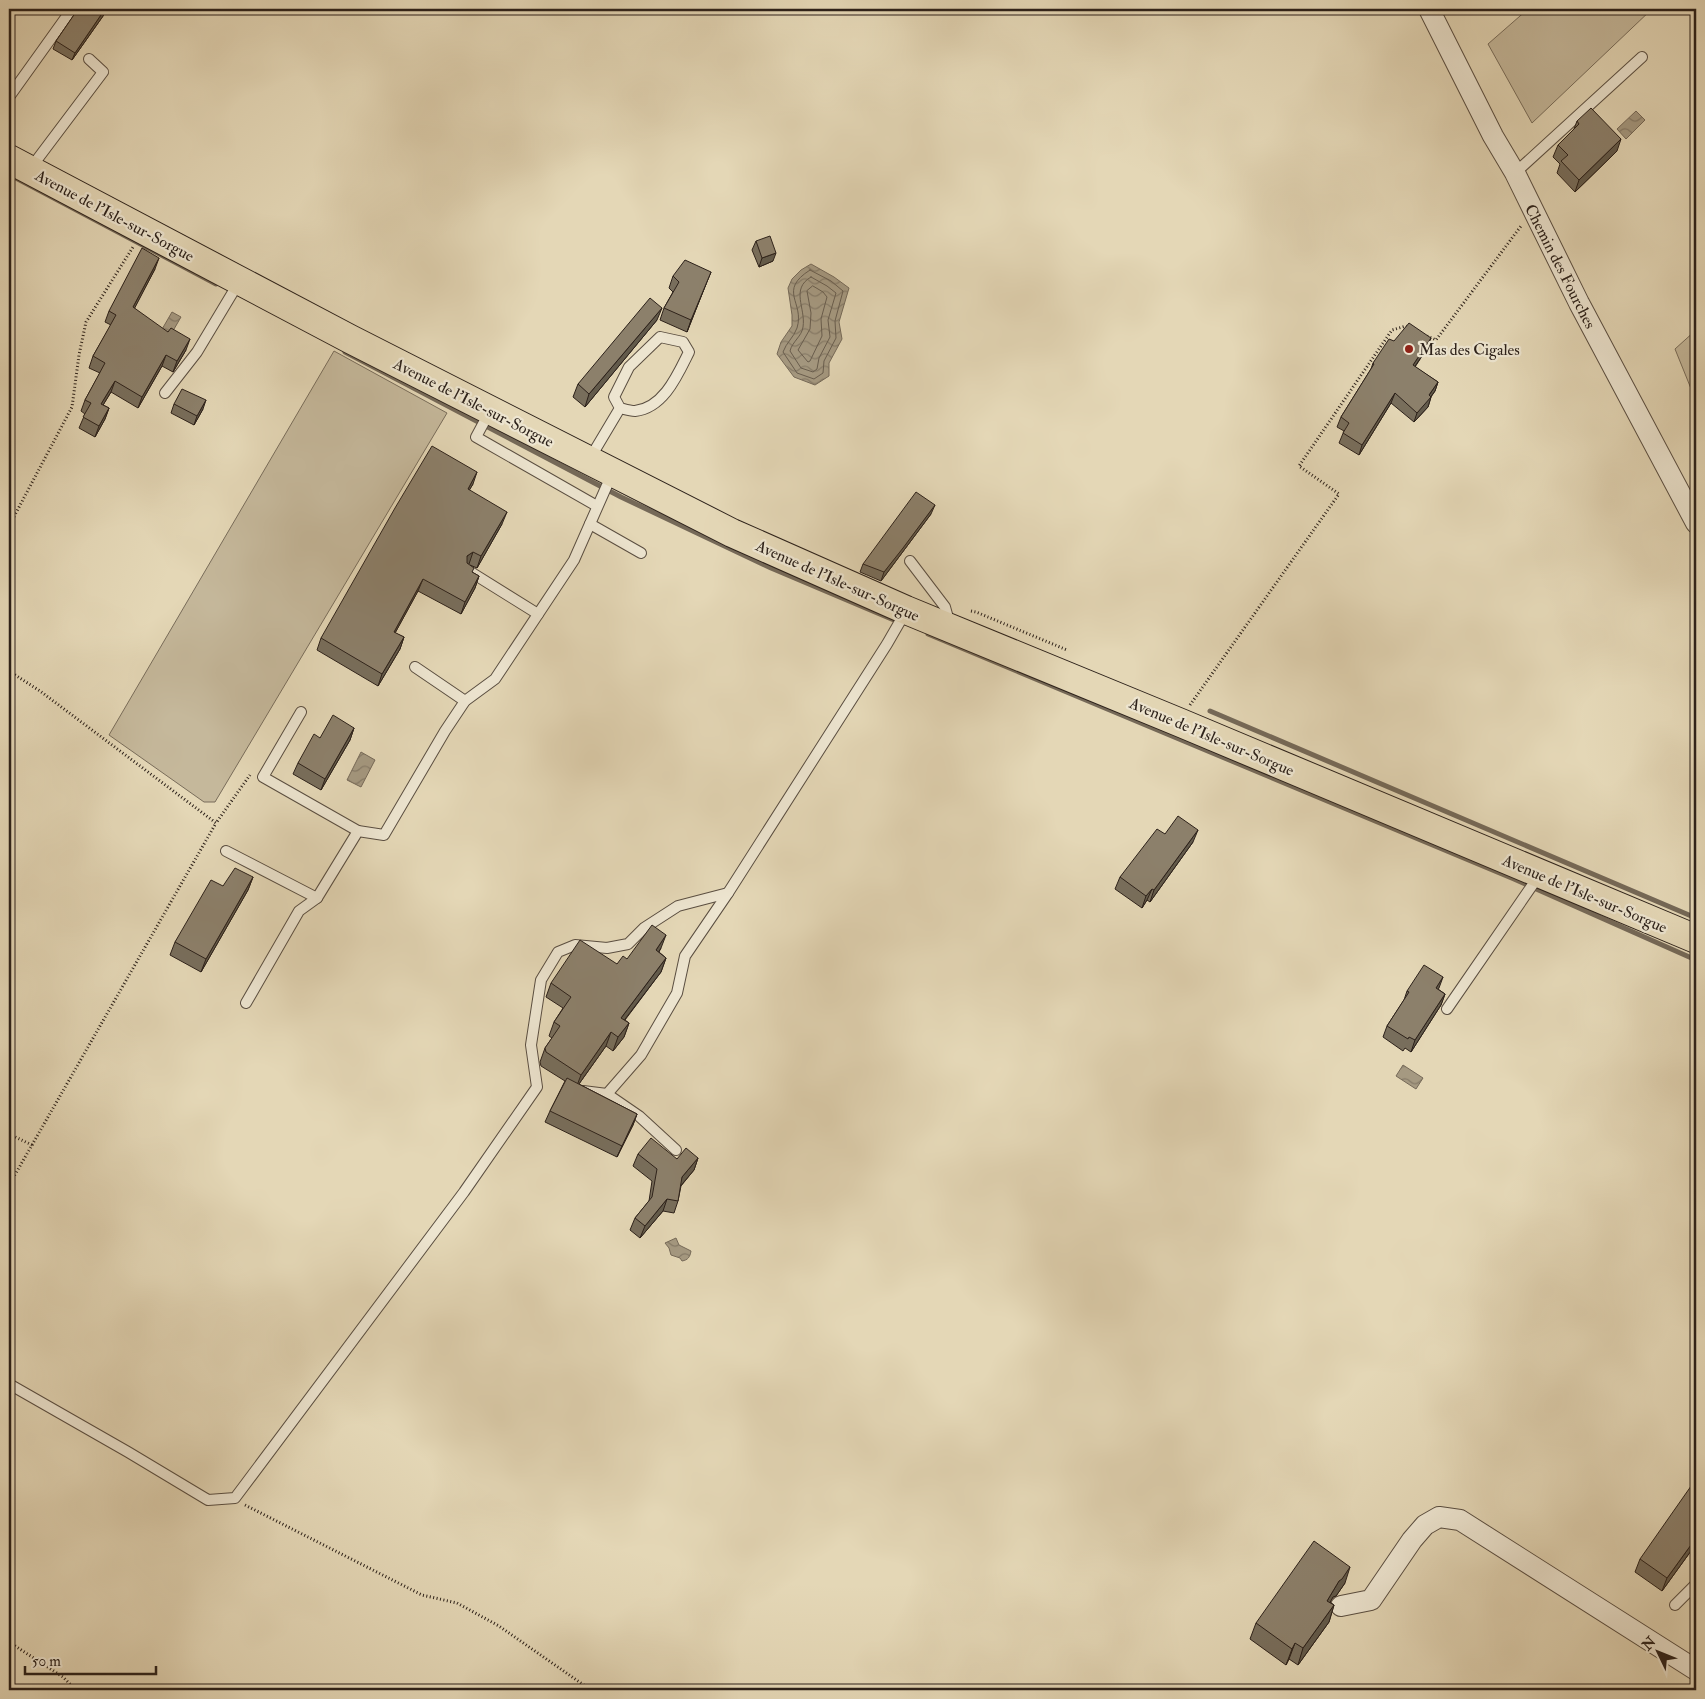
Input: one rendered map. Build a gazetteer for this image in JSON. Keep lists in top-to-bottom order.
{
  "streets": {
    "main road": ["Avenue de l'Isle-sur-Sorgue"],
    "street": ["Chemin des Fourches"]
  },
  "places": ["Mas des Cigales"],
  "scale_bar": "50 m",
  "north": "top left"
}
